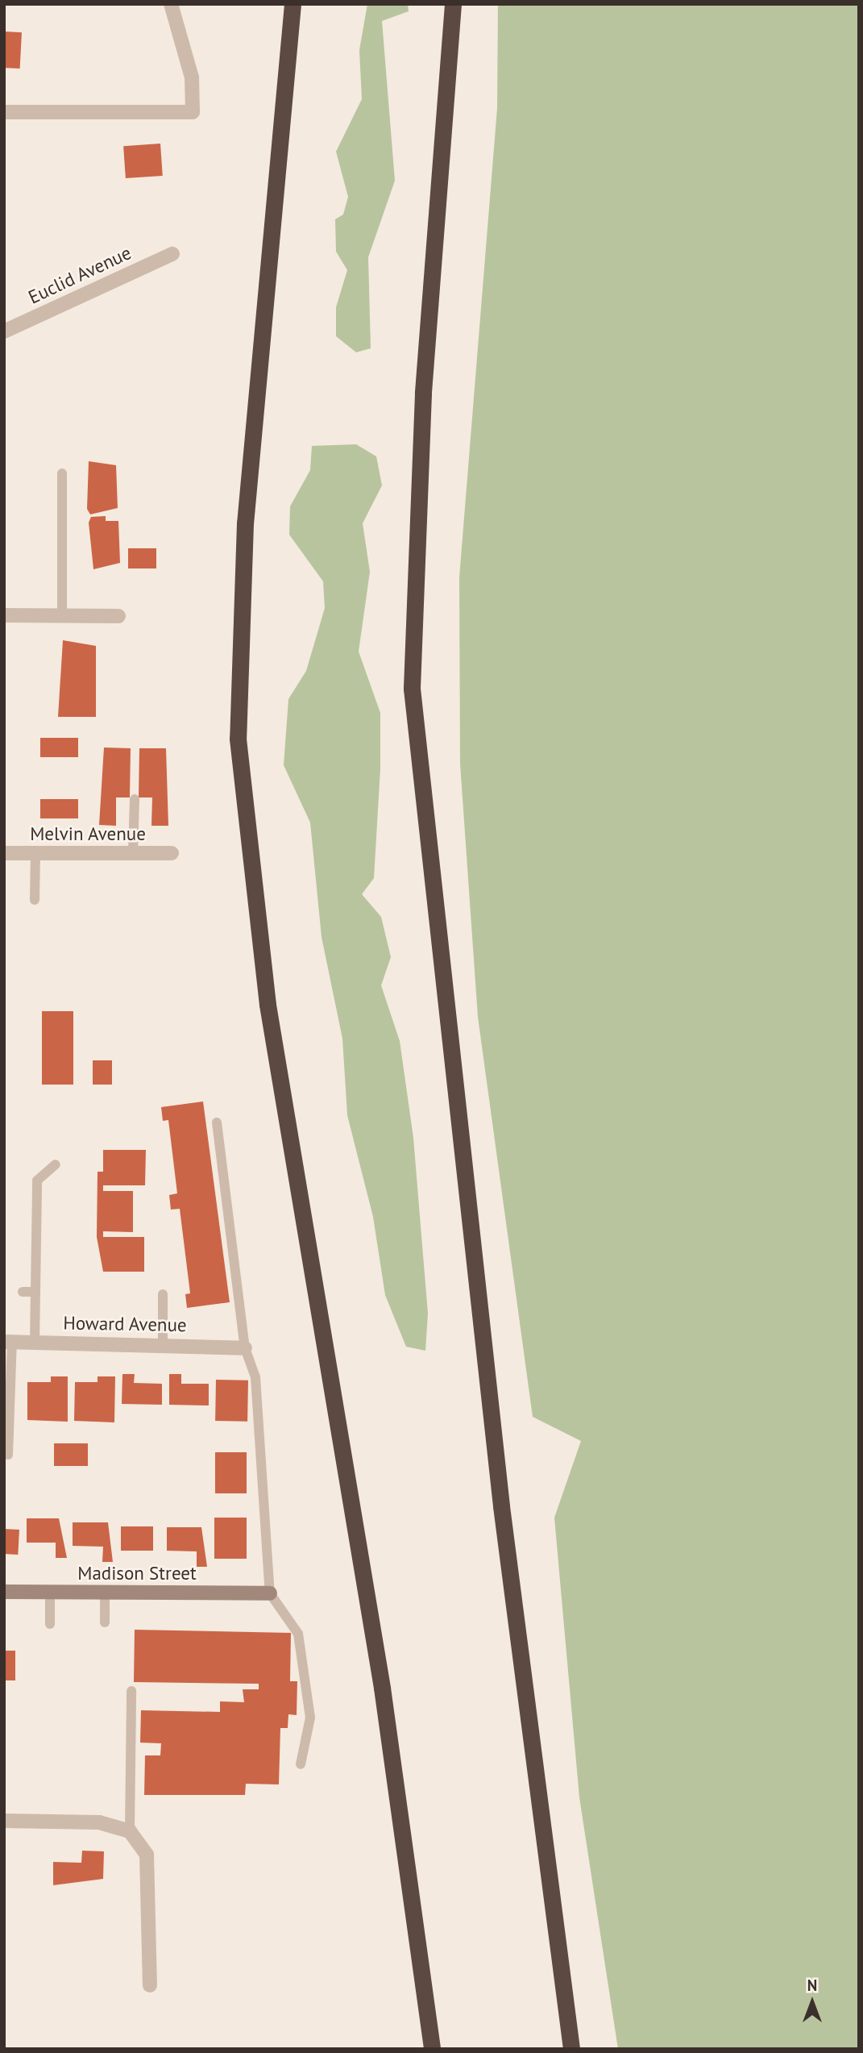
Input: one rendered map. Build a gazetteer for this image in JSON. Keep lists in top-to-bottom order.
{
  "streets": {
    "street": [
      "Euclid Avenue",
      "Melvin Avenue",
      "Howard Avenue",
      "Madison Street"
    ]
  },
  "north": "top"
}
